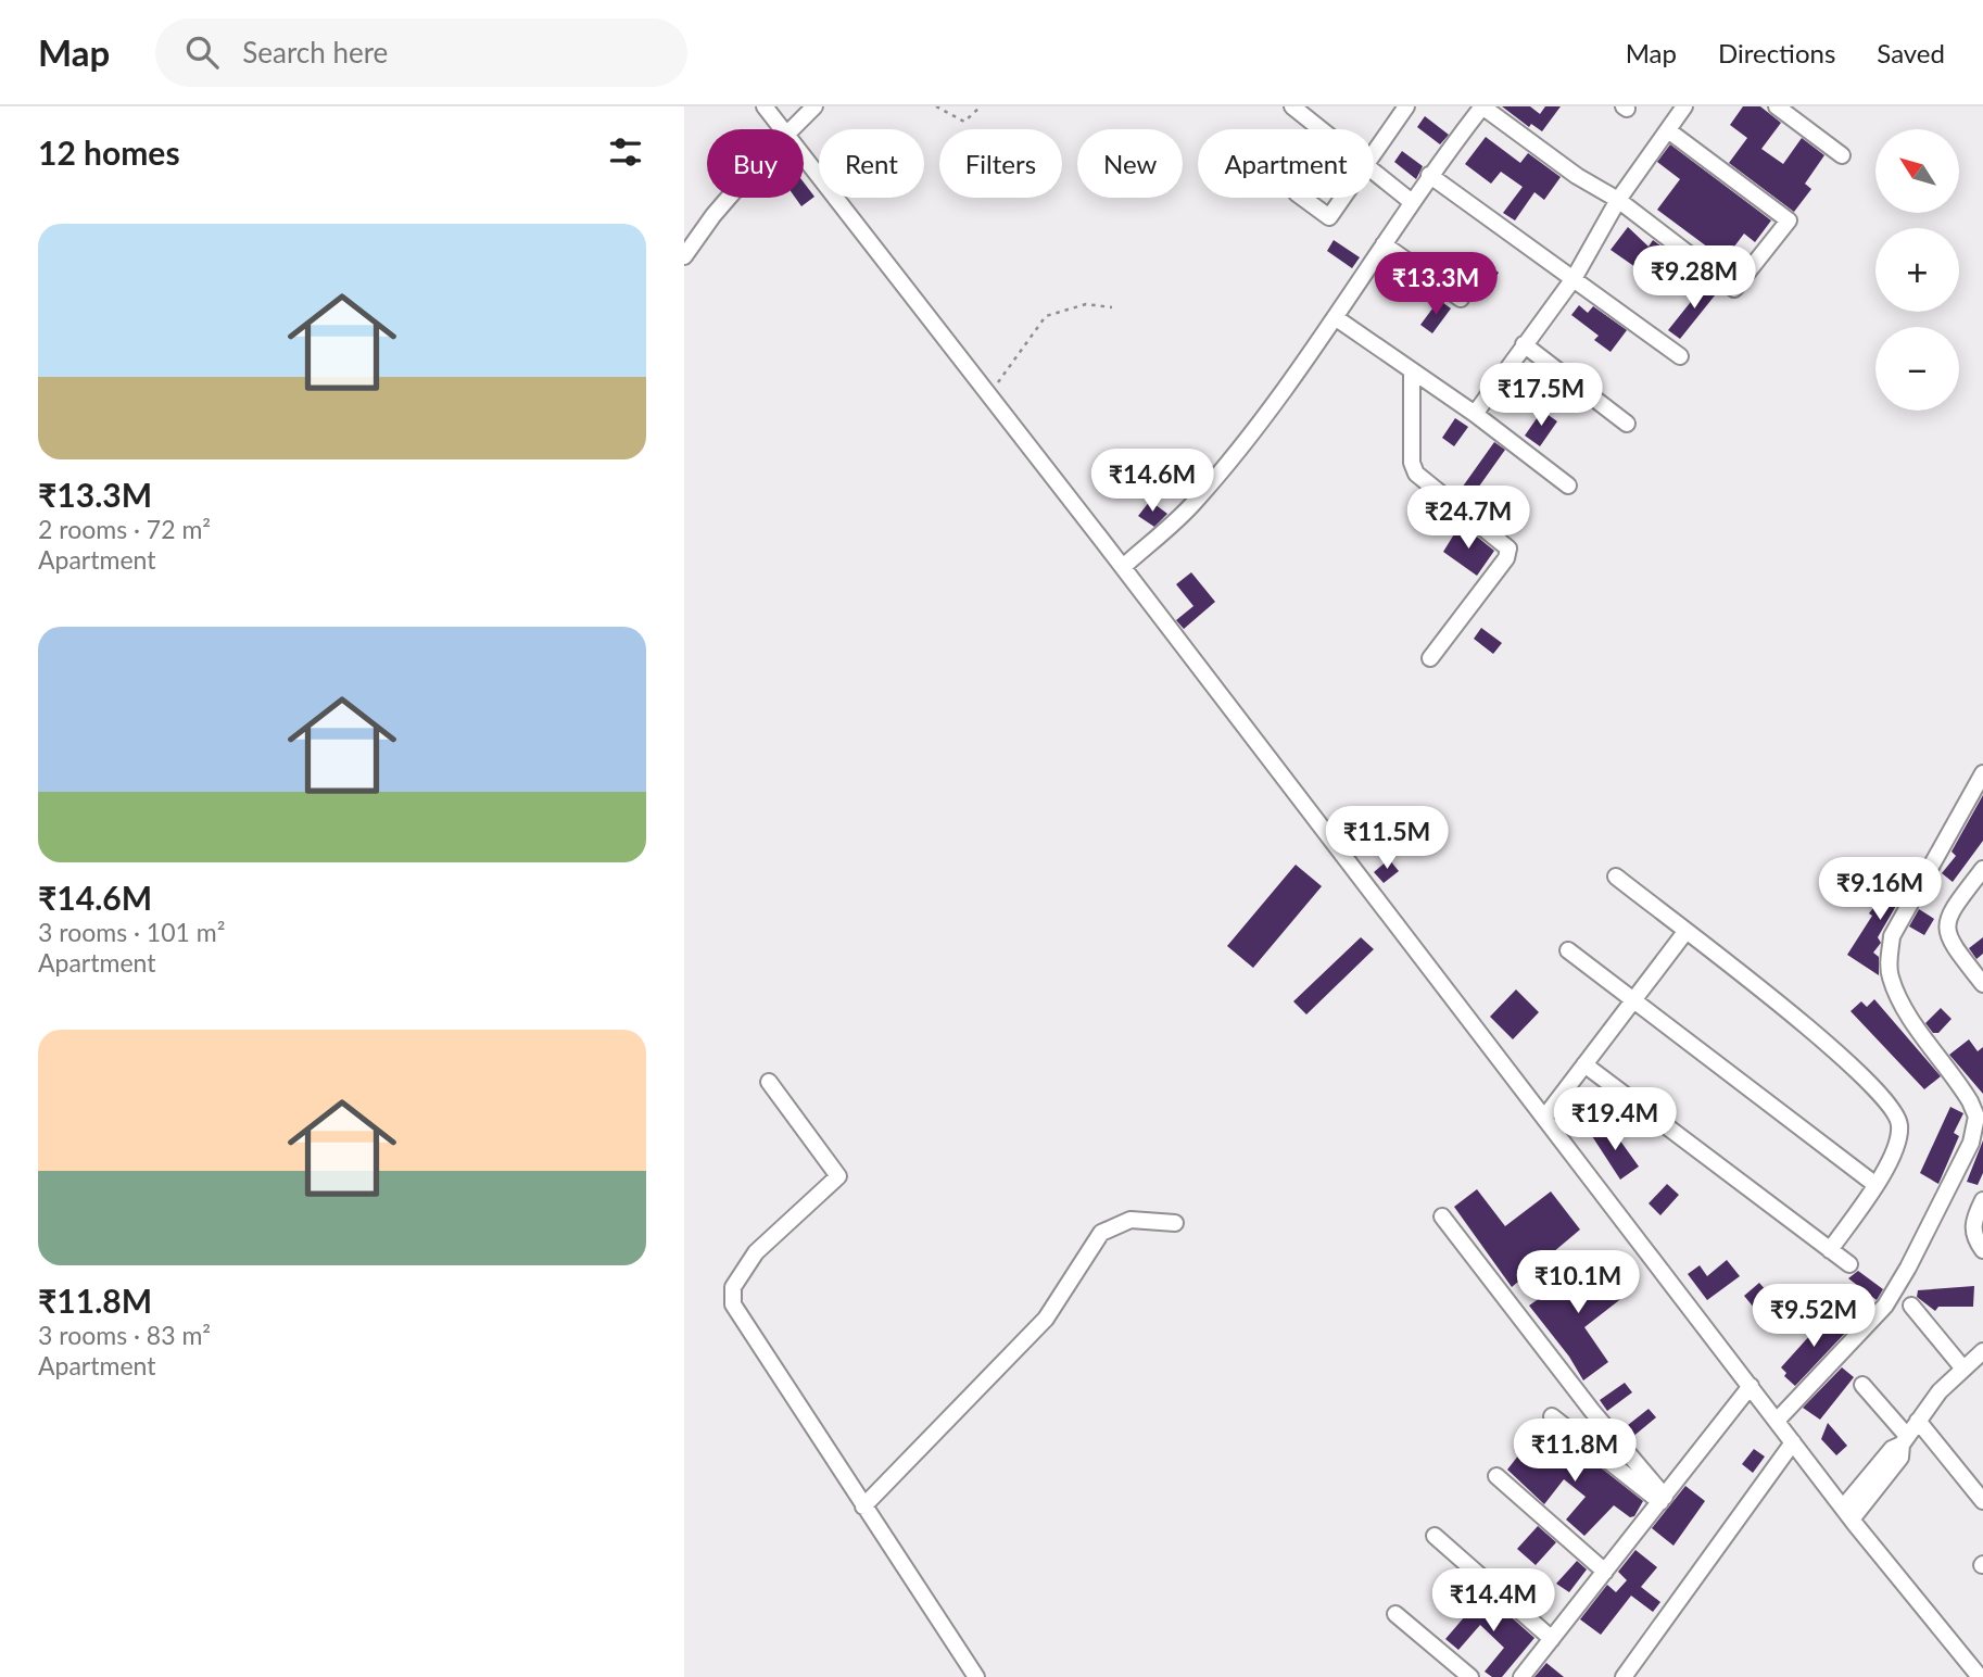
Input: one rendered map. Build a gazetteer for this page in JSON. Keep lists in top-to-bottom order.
{
  "north": "top left",
  "page": {
    "header": "Map",
    "search": "Search here",
    "nav": ["Map", "Directions", "Saved"],
    "heading": "12 homes",
    "map_buttons": ["+", "−"],
    "chip": [
      "Buy",
      "Rent",
      "Filters",
      "New",
      "Apartment"
    ],
    "list": [
      {
        "name": "₹13.3M",
        "note": "2 rooms · 72 m² · Apartment"
      },
      {
        "name": "₹14.6M",
        "note": "3 rooms · 101 m² · Apartment"
      },
      {
        "name": "₹11.8M",
        "note": "3 rooms · 83 m² · Apartment"
      }
    ],
    "price": [
      "₹9.28M",
      "₹13.3M",
      "₹17.5M",
      "₹14.6M",
      "₹24.7M",
      "₹11.5M",
      "₹9.16M",
      "₹19.4M",
      "₹10.1M",
      "₹9.52M",
      "₹11.8M",
      "₹14.4M"
    ]
  }
}
